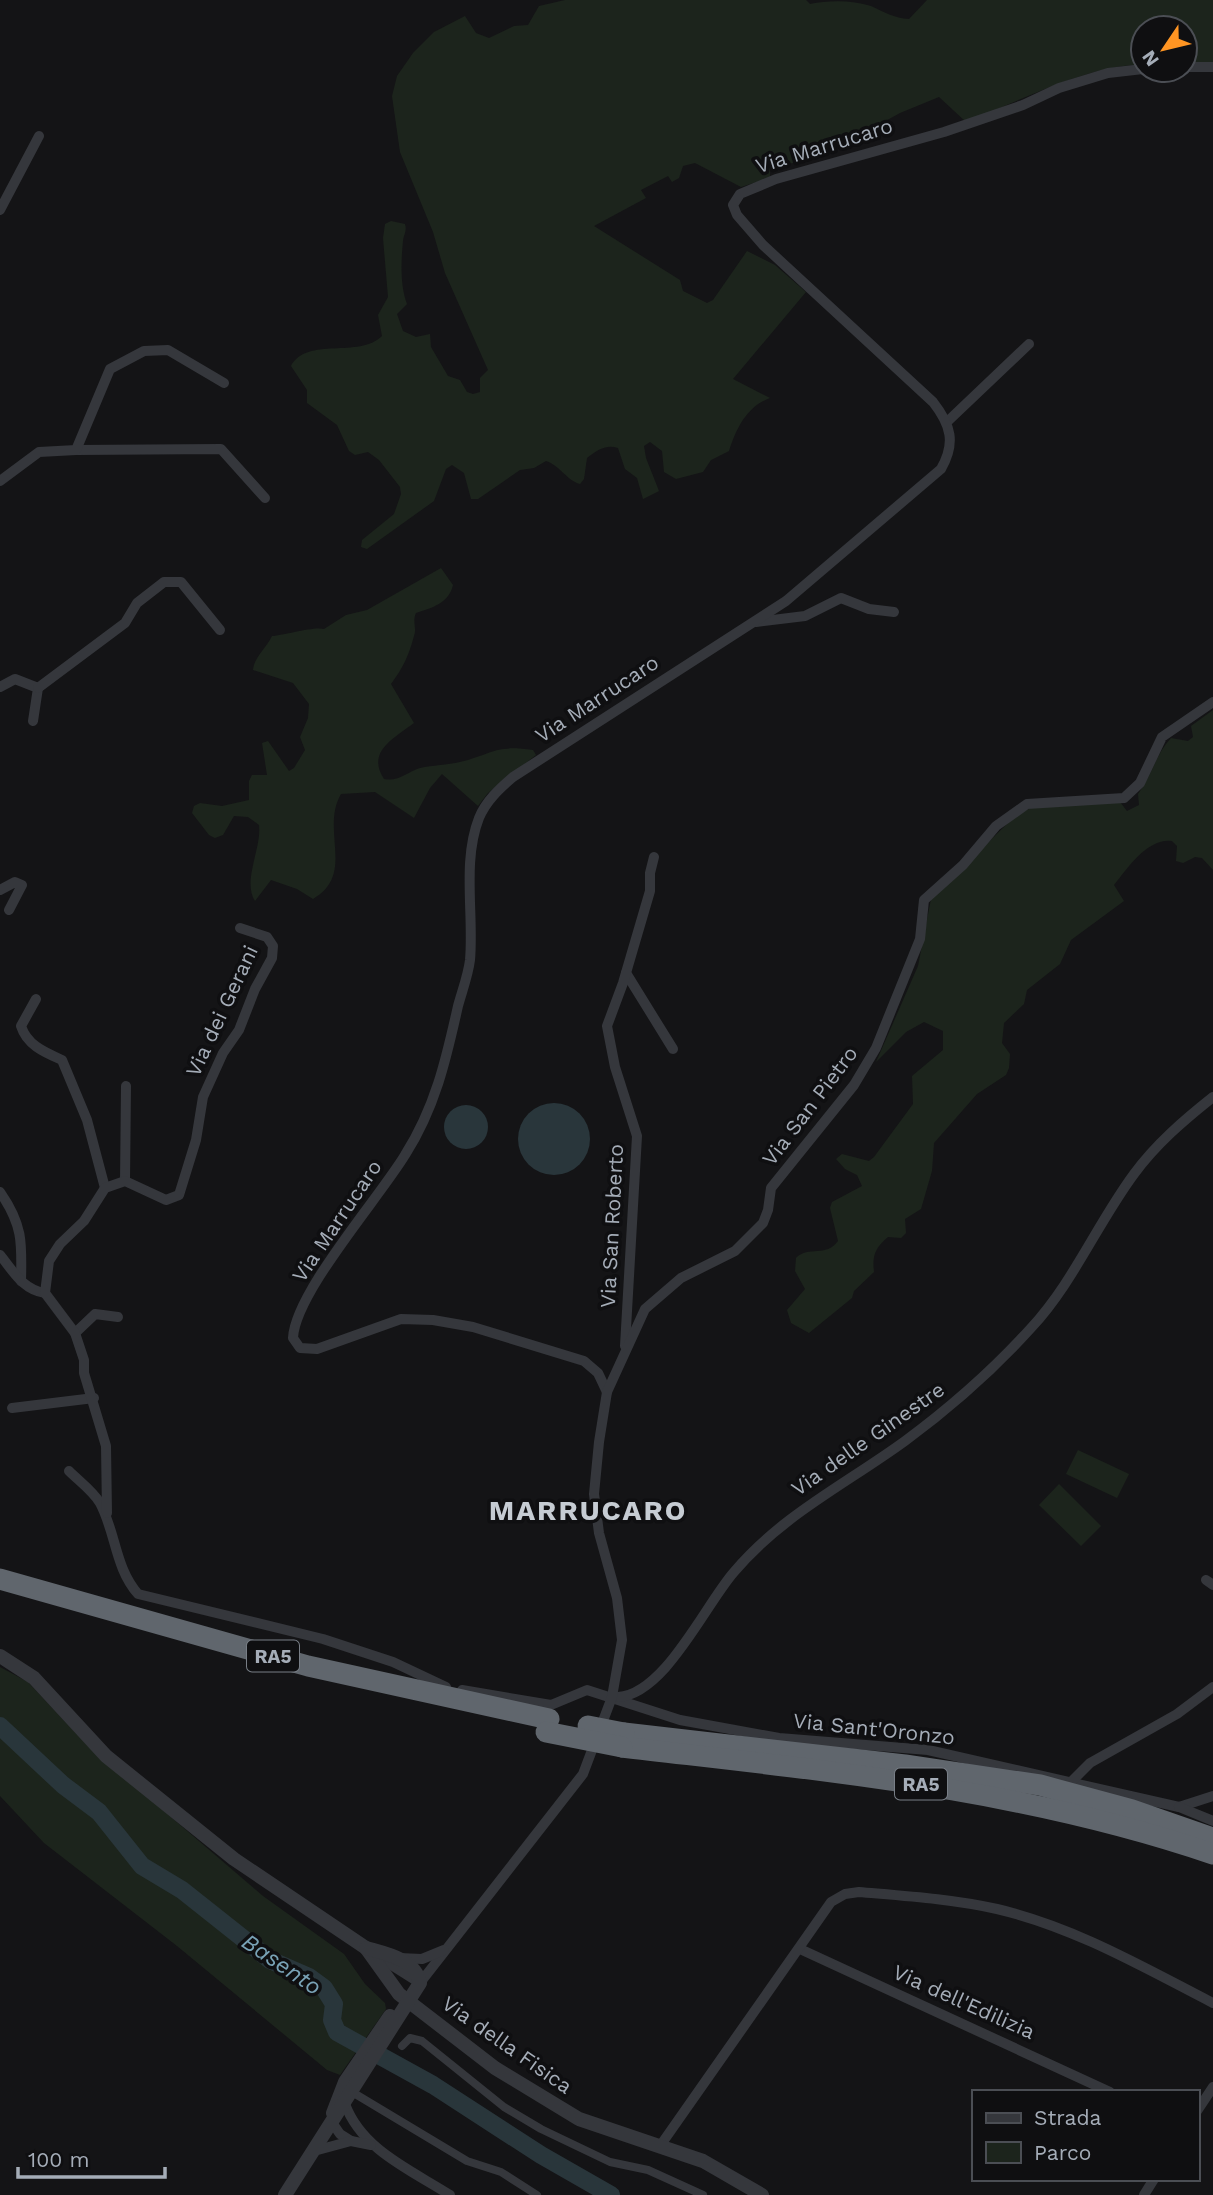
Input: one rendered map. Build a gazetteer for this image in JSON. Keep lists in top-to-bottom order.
{
  "streets": {
    "highway": ["RA5"],
    "street": [
      "Via Marrucaro",
      "Via dei Gerani",
      "Via San Pietro",
      "Via San Roberto",
      "Via delle Ginestre",
      "Via Sant'Oronzo",
      "Via dell'Edilizia",
      "Via della Fisica"
    ]
  },
  "crossings": [
    ["Via Marrucaro", "Via San Pietro"],
    ["Via San Pietro", "Via San Roberto"],
    ["Via delle Ginestre", "Via Sant'Oronzo"]
  ],
  "districts": ["MARRUCARO"],
  "water": ["Basento"],
  "legend": ["Strada", "Parco"],
  "scale_bar": "100 m",
  "north": "bottom left"
}
